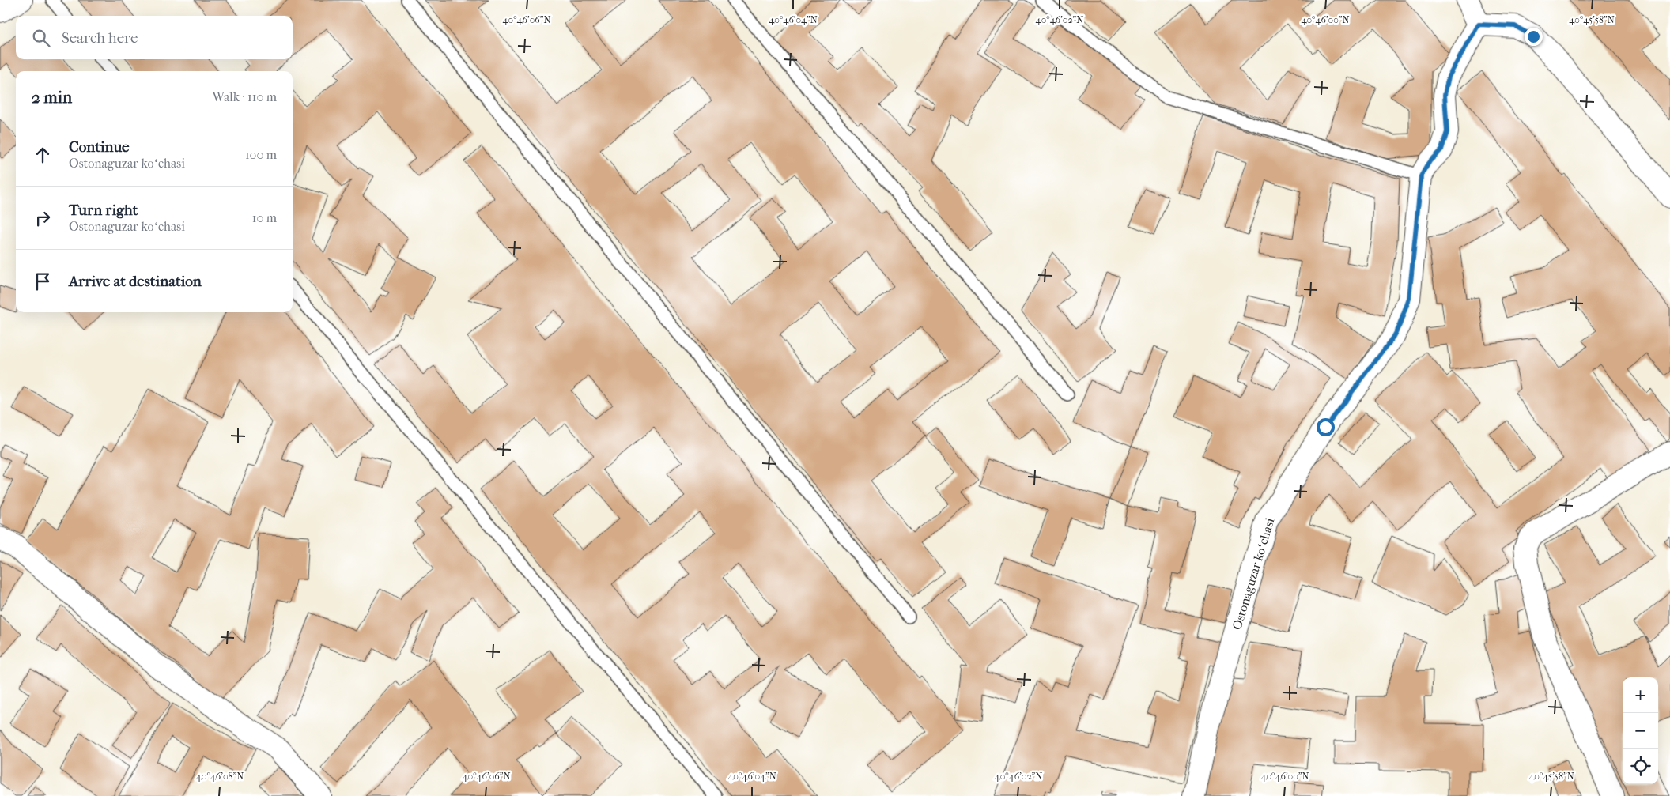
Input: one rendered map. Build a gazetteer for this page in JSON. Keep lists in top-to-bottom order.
{
  "streets": {
    "street": ["Ostonaguzar koʻchasi"]
  },
  "page": {
    "search": "Search here",
    "heading": ["2 min", "Walk · 110 m"],
    "list": [
      ["Continue", "Ostonaguzar koʻchasi", "100 m"],
      ["Turn right", "Ostonaguzar koʻchasi", "10 m"],
      "Arrive at destination"
    ],
    "map_buttons": ["+", "−"]
  },
  "coordinates": [
    "40°46'06\"N",
    "40°46'04\"N",
    "40°46'02\"N",
    "40°46'00\"N",
    "40°45'58\"N",
    "40°46'08\"N"
  ]
}
